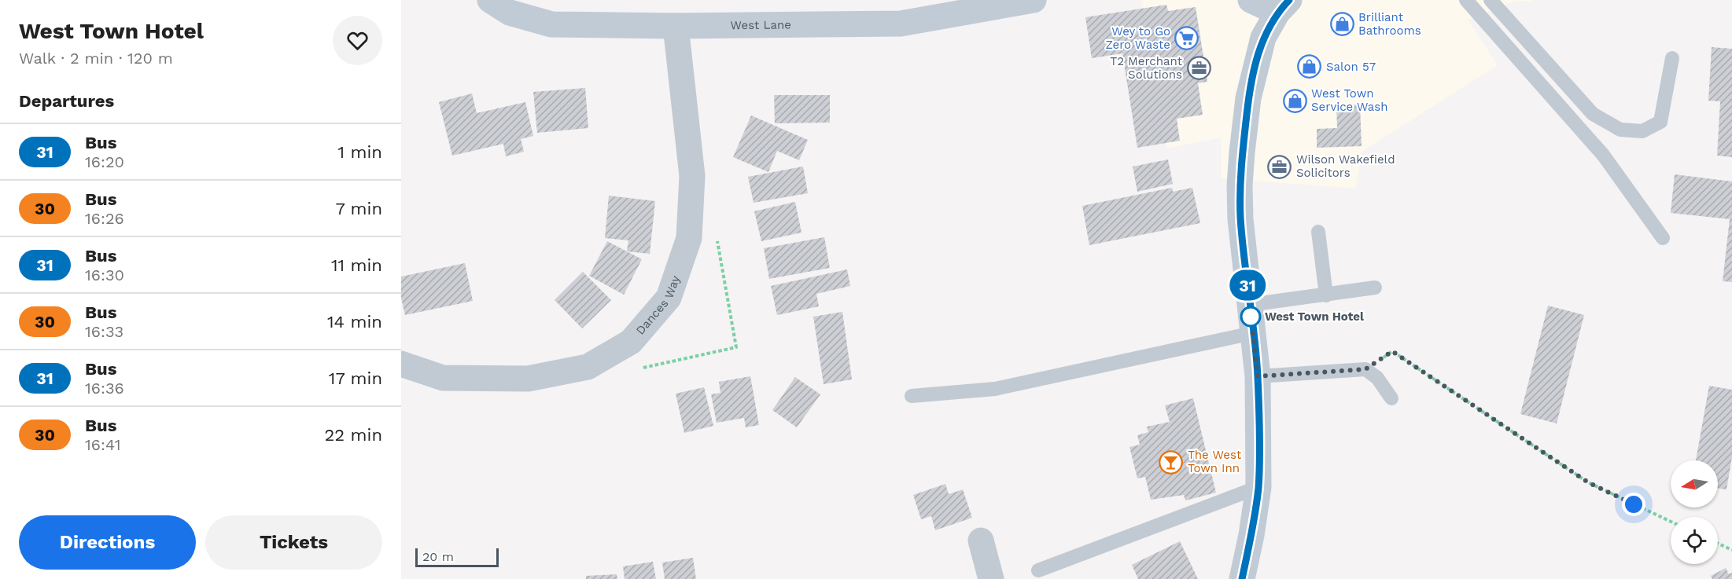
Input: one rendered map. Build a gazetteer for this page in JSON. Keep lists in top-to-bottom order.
{
  "streets": {
    "street": ["West Lane", "Dances Way"]
  },
  "crossings": [
    ["West Lane", "Dances Way"]
  ],
  "places": {
    "shop": ["Brilliant Bathrooms", "Salon 57", "West Town Service Wash"],
    "supermarket": ["Wey to Go Zero Waste"],
    "office": ["T2 Merchant Solutions", "Wilson Wakefield Solicitors"],
    "other": ["West Town Hotel"],
    "bar": ["The West Town Inn"]
  },
  "lines": ["bus line 31"],
  "scale_bar": "20 m",
  "north": "left",
  "page": {
    "heading": [
      ["West Town Hotel", "Walk · 2 min · 120 m"],
      "Departures"
    ],
    "on_map": "31",
    "list": [
      {
        "mark": "31",
        "name": "Bus",
        "note": "16:20",
        "value": "1 min"
      },
      {
        "mark": "30",
        "name": "Bus",
        "note": "16:26",
        "value": "7 min"
      },
      {
        "mark": "31",
        "name": "Bus",
        "note": "16:30",
        "value": "11 min"
      },
      {
        "mark": "30",
        "name": "Bus",
        "note": "16:33",
        "value": "14 min"
      },
      {
        "mark": "31",
        "name": "Bus",
        "note": "16:36",
        "value": "17 min"
      },
      {
        "mark": "30",
        "name": "Bus",
        "note": "16:41",
        "value": "22 min"
      }
    ],
    "buttons": ["Directions", "Tickets"],
    "scale": "20 m"
  }
}
